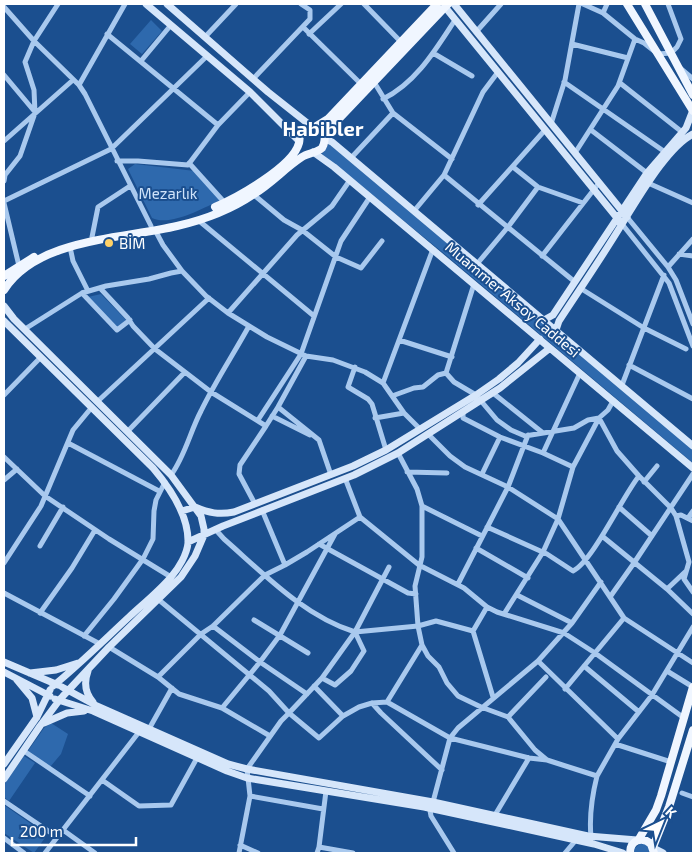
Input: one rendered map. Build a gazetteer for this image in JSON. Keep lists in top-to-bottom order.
{
  "streets": {
    "main road": ["Muammer Aksoy Caddesi"]
  },
  "districts": ["Habibler"],
  "parks": ["Mezarlık"],
  "places": ["BİM"],
  "scale_bar": "200 m",
  "north": "top right"
}
